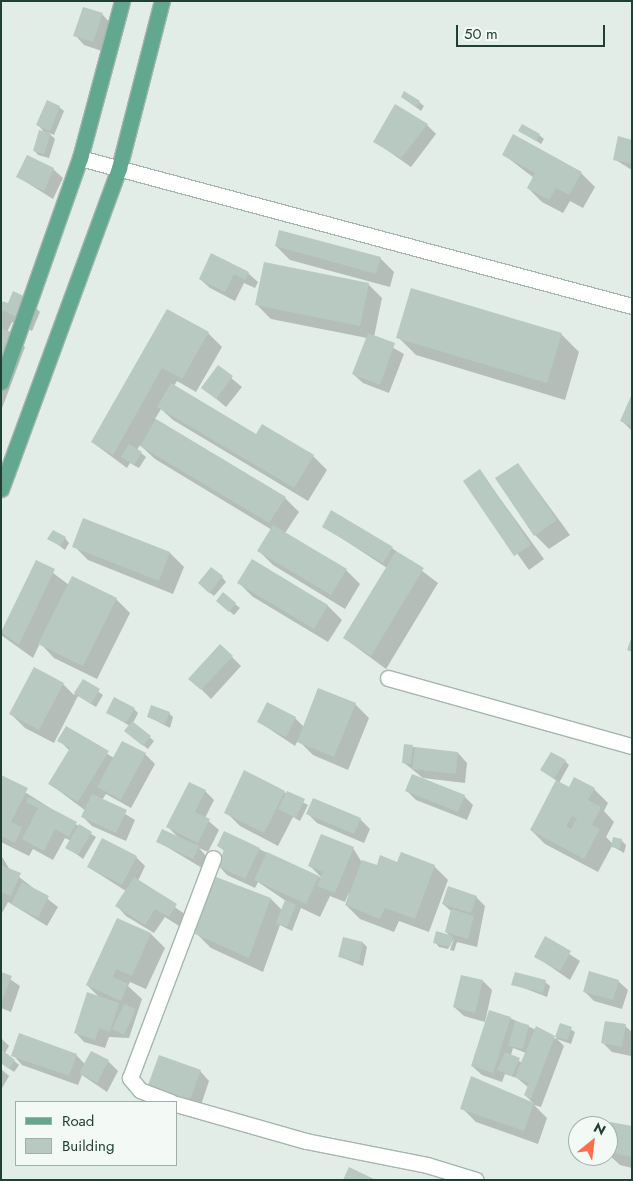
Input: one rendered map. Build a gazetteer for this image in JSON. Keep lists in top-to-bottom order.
{
  "legend": ["Road", "Building"],
  "scale_bar": "50 m",
  "north": "top right"
}
